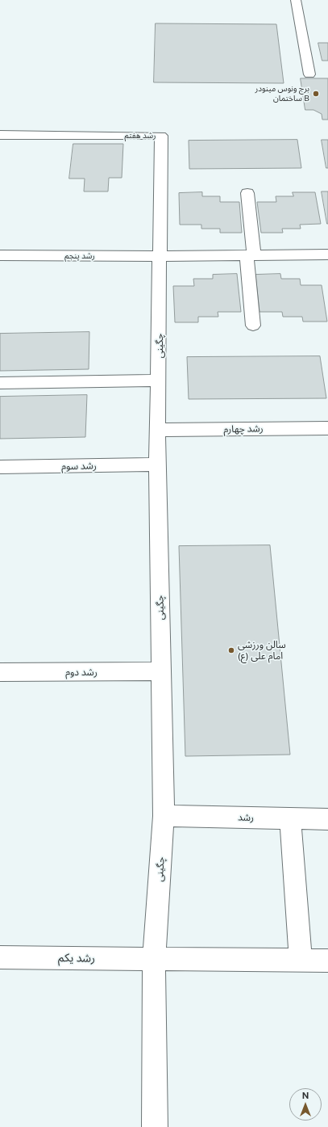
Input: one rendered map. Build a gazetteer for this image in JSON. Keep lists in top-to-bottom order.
{
  "streets": {
    "street": [
      "رشد هفتم",
      "رشد پنجم",
      "چگینی",
      "رشد چهارم",
      "رشد سوم",
      "رشد دوم",
      "رشد",
      "رشد یکم"
    ]
  },
  "crossings": [
    ["رشد هفتم", "رشد پنجم"],
    ["رشد هفتم", "چگینی"],
    ["رشد پنجم", "چگینی"],
    ["چگینی", "رشد چهارم"],
    ["چگینی", "رشد سوم"],
    ["چگینی", "رشد دوم"],
    ["چگینی", "رشد"],
    ["چگینی", "رشد یکم"]
  ],
  "places": ["برج ونوس مینودر ساختمان B", "سالن ورزشی امام علی (ع)"],
  "north": "top"
}
